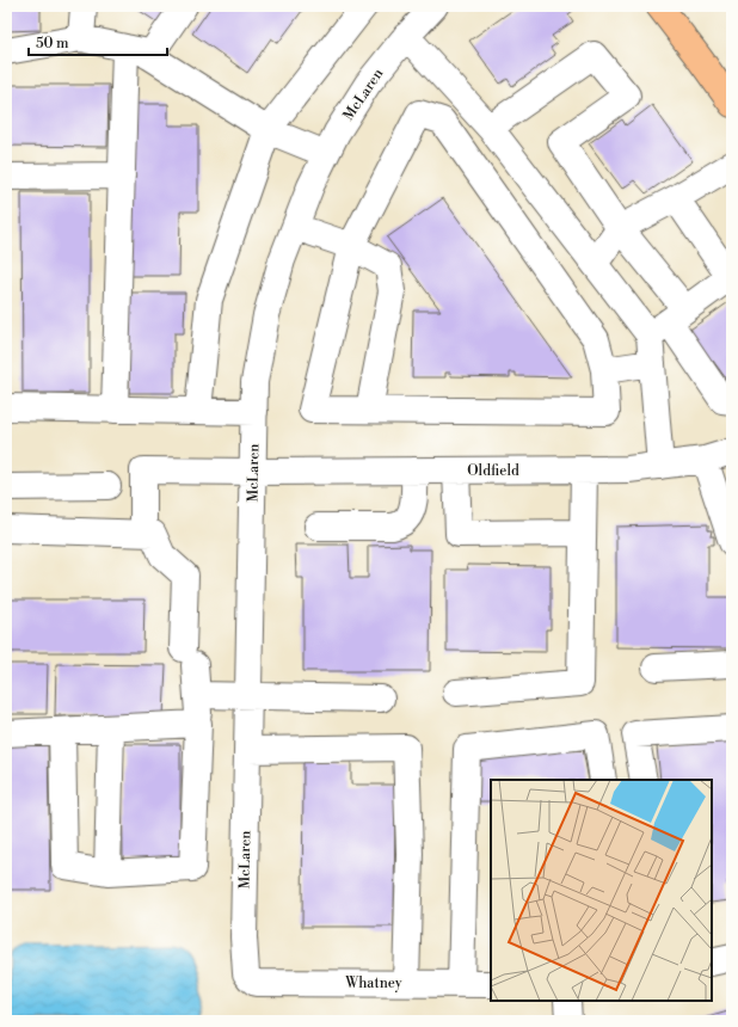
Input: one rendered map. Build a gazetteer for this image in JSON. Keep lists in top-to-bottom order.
{
  "streets": {
    "street": ["McLaren", "Oldfield", "Whatney"]
  },
  "crossings": [
    ["McLaren", "Oldfield"],
    ["McLaren", "Whatney"]
  ],
  "scale_bar": "50 m"
}
